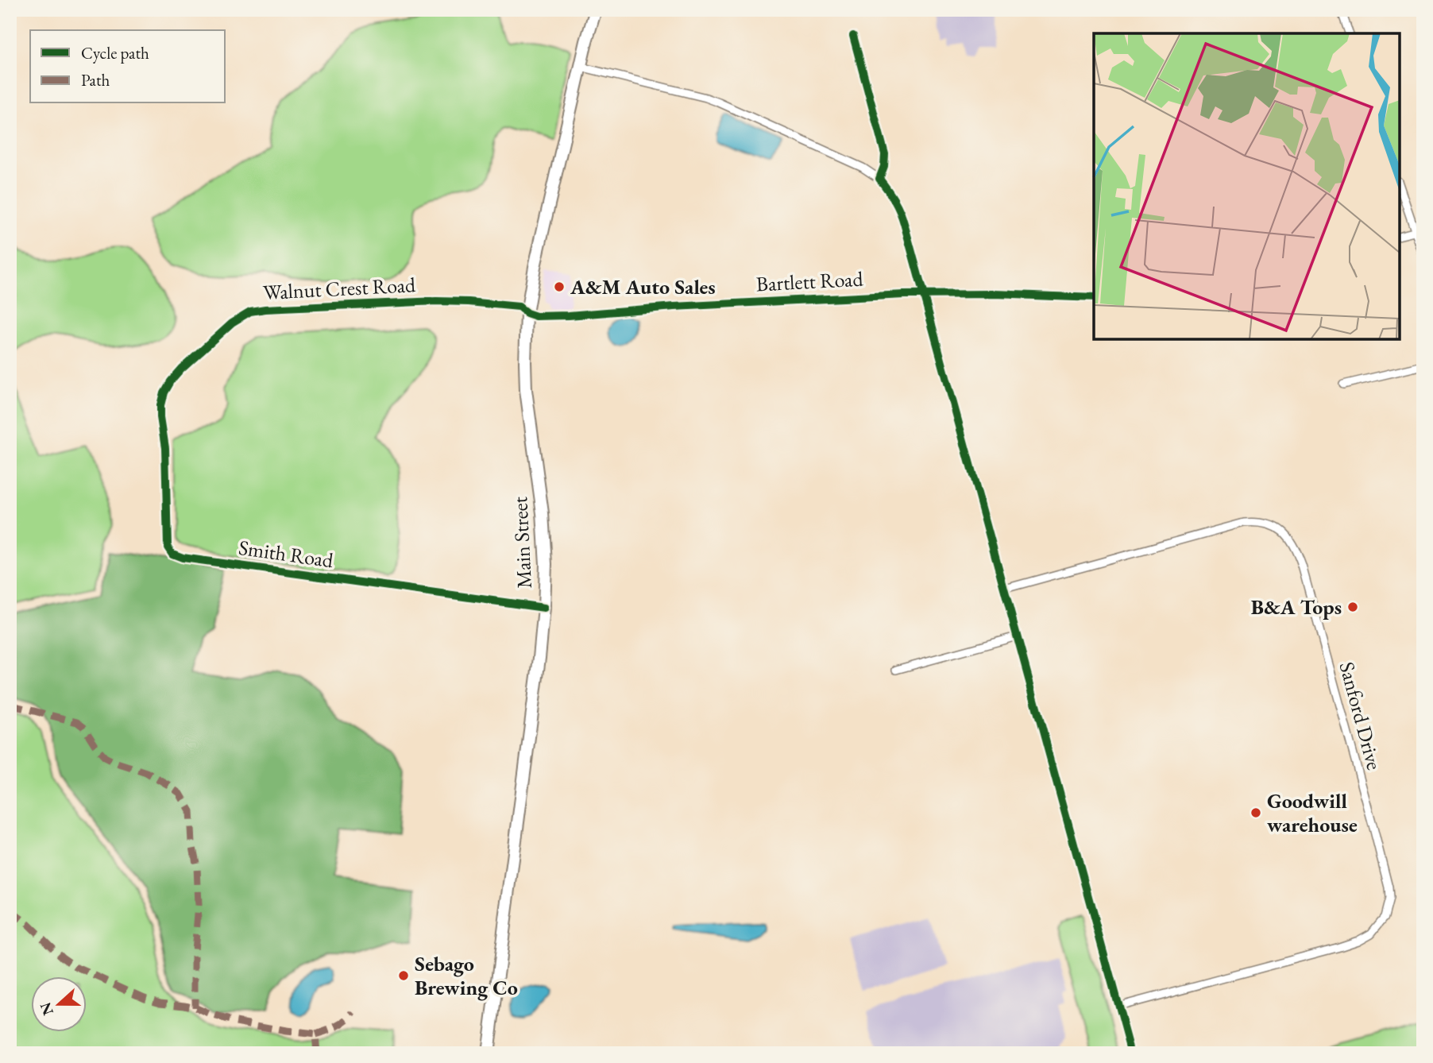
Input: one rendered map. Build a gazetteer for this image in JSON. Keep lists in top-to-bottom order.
{
  "streets": {
    "highway": ["Main Street"],
    "street": [
      "Bartlett Road",
      "Walnut Crest Road",
      "Smith Road",
      "Sanford Drive"
    ]
  },
  "crossings": [
    ["Bartlett Road", "Walnut Crest Road"],
    ["Bartlett Road", "Main Street"],
    ["Walnut Crest Road", "Main Street"],
    ["Walnut Crest Road", "Smith Road"],
    ["Main Street", "Smith Road"]
  ],
  "places": [
    "A&M Auto Sales",
    "B&A Tops",
    "Goodwill warehouse",
    "Sebago Brewing Co"
  ],
  "legend": ["Cycle path", "Path"],
  "north": "left"
}
